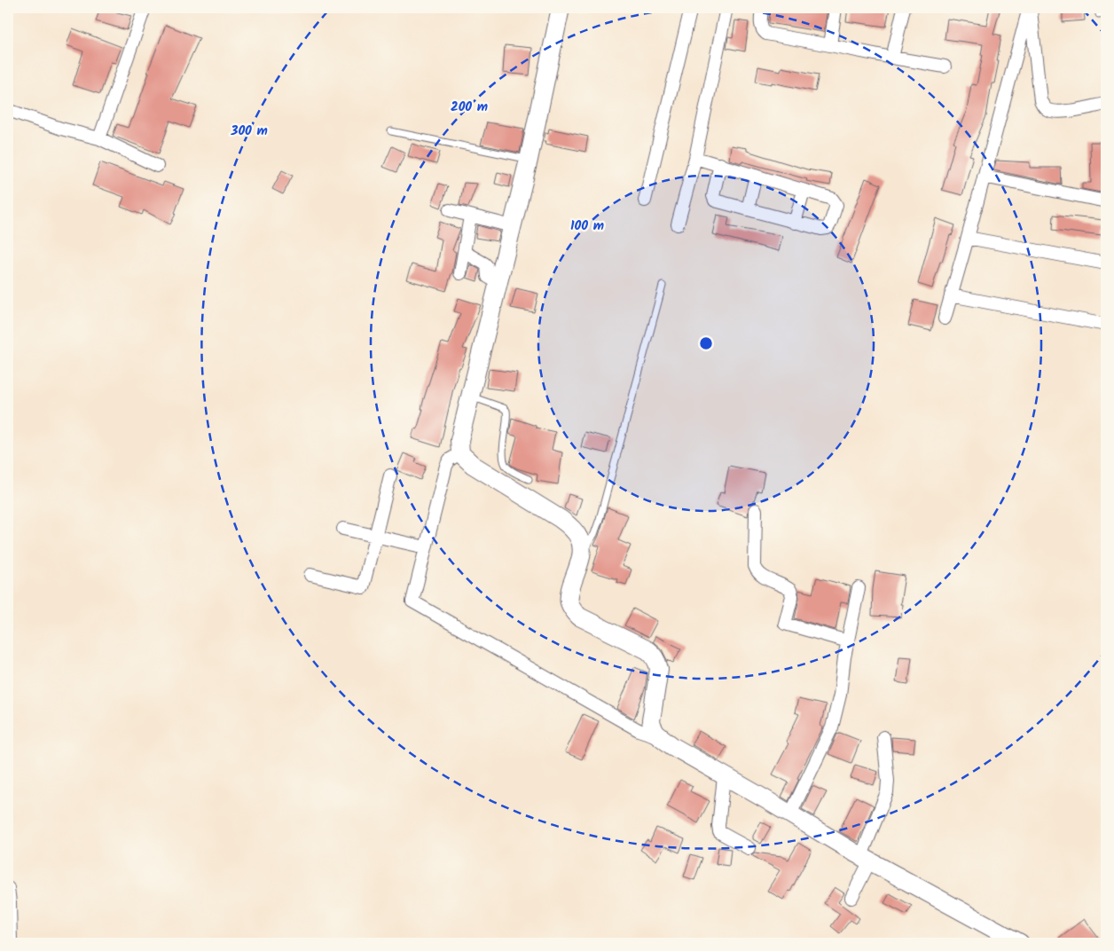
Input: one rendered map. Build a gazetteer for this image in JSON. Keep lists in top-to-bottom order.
{
  "rings": ["200 m", "300 m", "100 m"]
}
